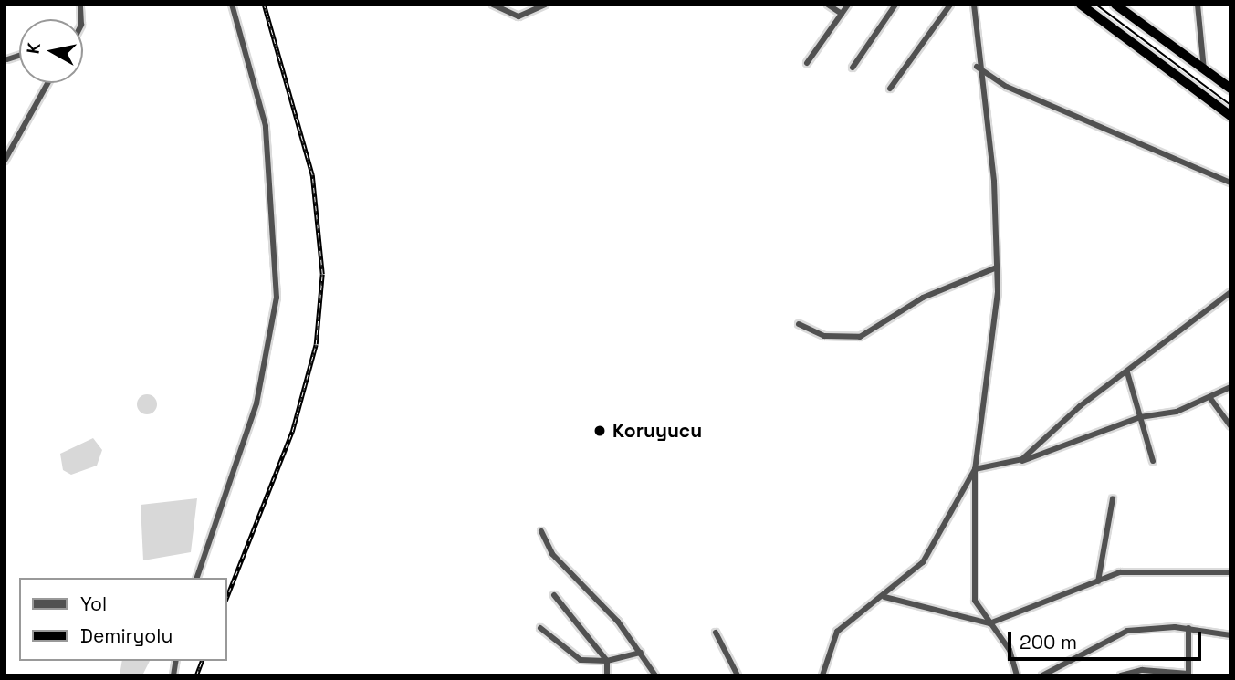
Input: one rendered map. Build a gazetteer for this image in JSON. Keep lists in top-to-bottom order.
{
  "places": ["Koruyucu"],
  "legend": ["Yol", "Demiryolu"],
  "scale_bar": "200 m",
  "north": "left"
}
